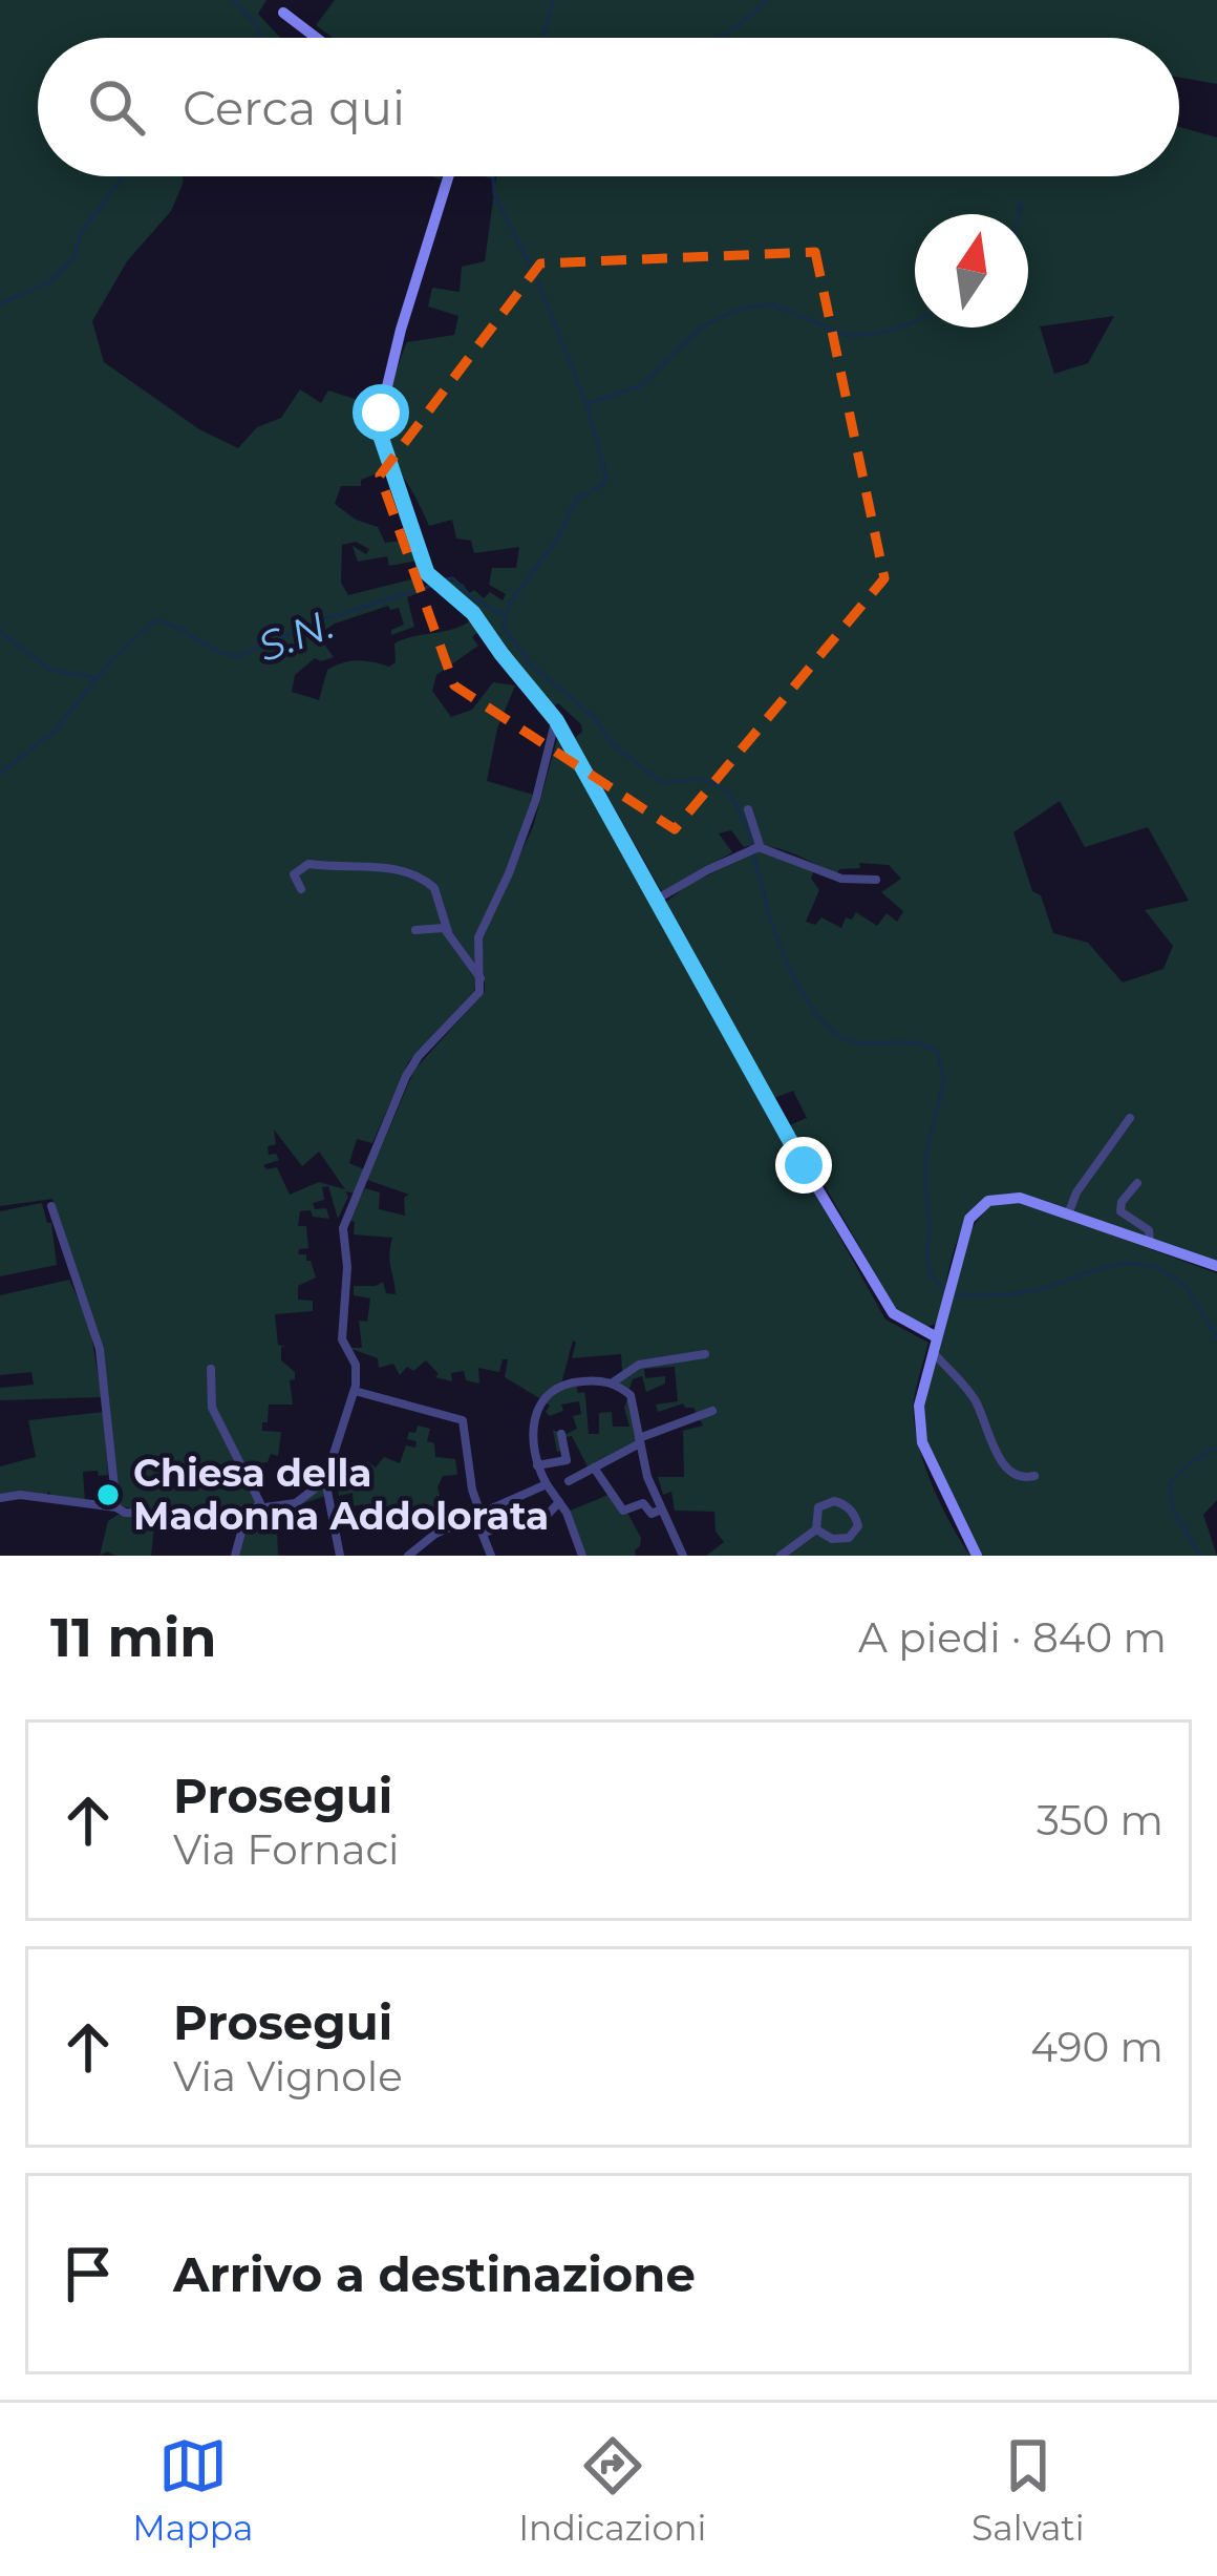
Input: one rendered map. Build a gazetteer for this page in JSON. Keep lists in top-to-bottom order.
{
  "water": ["S.N."],
  "places": ["Chiesa della Madonna Addolorata"],
  "north": "top",
  "page": {
    "search": "Cerca qui",
    "heading": ["11 min", "A piedi · 840 m"],
    "list": [
      ["Prosegui", "Via Fornaci", "350 m"],
      ["Prosegui", "Via Vignole", "490 m"],
      "Arrivo a destinazione"
    ],
    "nav": ["Mappa", "Indicazioni", "Salvati"]
  }
}
